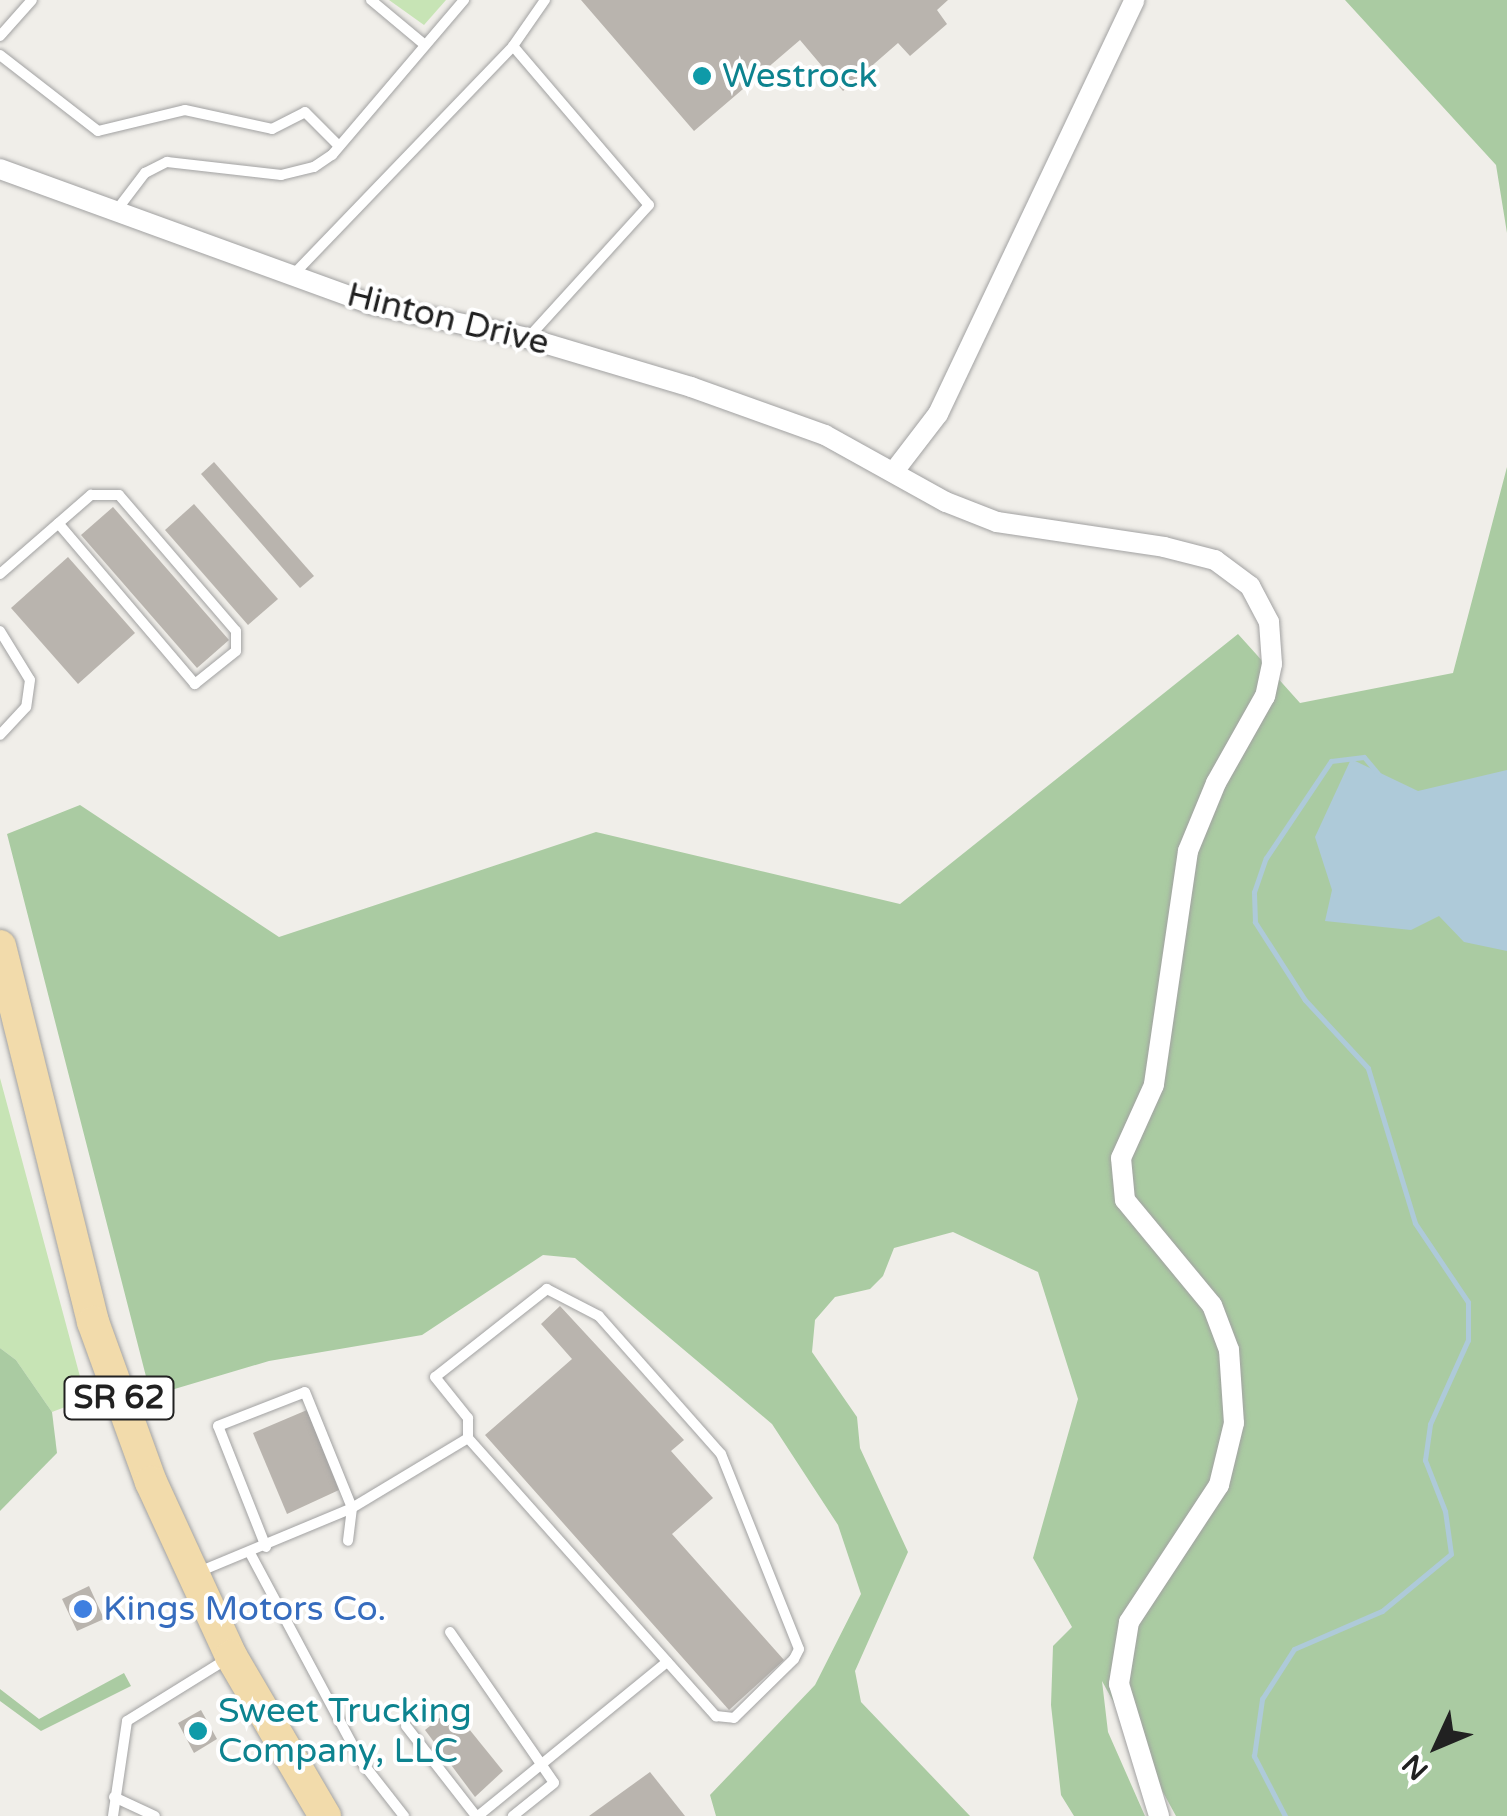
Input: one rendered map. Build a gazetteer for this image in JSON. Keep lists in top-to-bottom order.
{
  "streets": {
    "main road": ["SR 62"],
    "street": ["Hinton Drive"]
  },
  "places": ["Westrock", "Kings Motors Co.", "Sweet Trucking Company, LLC"],
  "north": "bottom left"
}
